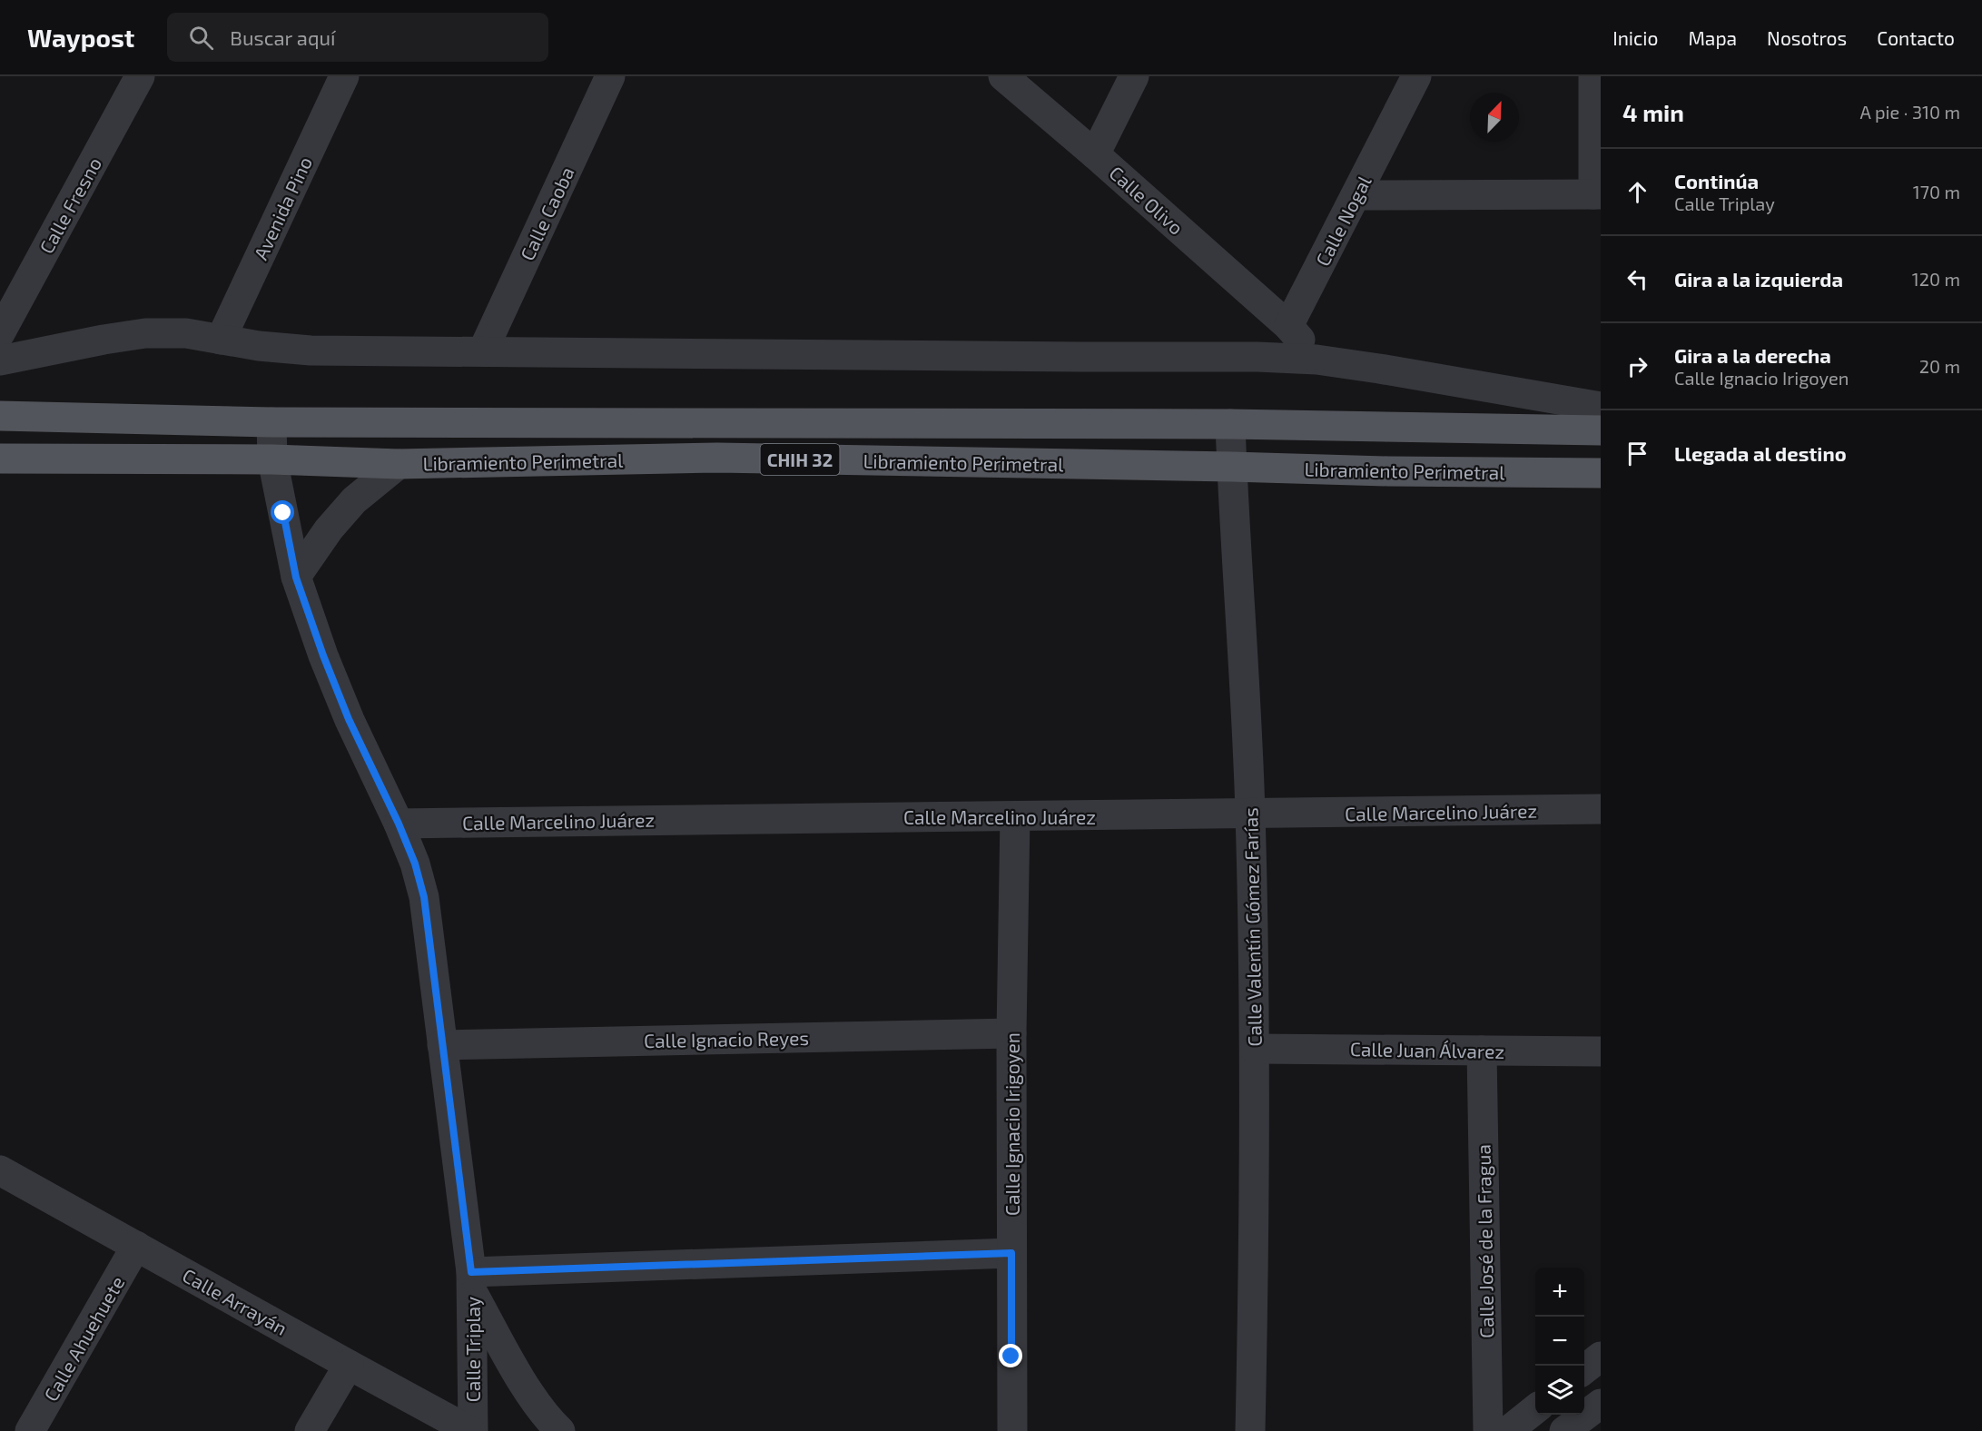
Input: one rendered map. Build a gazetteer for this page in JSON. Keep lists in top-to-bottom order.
{
  "streets": {
    "main road": ["CHIH 32", "Libramiento Perimetral"],
    "street": [
      "Calle Olivo",
      "Calle Fresno",
      "Avenida Pino",
      "Calle Caoba",
      "Calle Nogal",
      "Calle Marcelino Juárez",
      "Calle Valentín Gómez Farías",
      "Calle Ignacio Reyes",
      "Calle Juan Álvarez",
      "Calle Ignacio Irigoyen",
      "Calle José de la Fragua",
      "Calle Arrayán",
      "Calle Ahuehuete",
      "Calle Triplay"
    ]
  },
  "crossings": [
    ["Calle Olivo", "Calle Nogal"],
    ["Libramiento Perimetral", "Calle Valentín Gómez Farías"],
    ["Libramiento Perimetral", "Calle Triplay"],
    ["Calle Marcelino Juárez", "Calle Valentín Gómez Farías"],
    ["Calle Marcelino Juárez", "Calle Ignacio Irigoyen"],
    ["Calle Marcelino Juárez", "Calle Triplay"],
    ["Calle Valentín Gómez Farías", "Calle Juan Álvarez"],
    ["Calle Ignacio Reyes", "Calle Ignacio Irigoyen"],
    ["Calle Ignacio Reyes", "Calle Triplay"],
    ["Calle Juan Álvarez", "Calle José de la Fragua"],
    ["Calle Arrayán", "Calle Ahuehuete"],
    ["Calle Arrayán", "Calle Triplay"]
  ],
  "north": "top right",
  "page": {
    "header": "Waypost",
    "search": "Buscar aquí",
    "nav": [
      "Inicio",
      "Mapa",
      "Nosotros",
      "Contacto"
    ],
    "heading": ["4 min", "A pie · 310 m"],
    "list": [
      ["Continúa", "Calle Triplay", "170 m"],
      ["Gira a la izquierda", "120 m"],
      ["Gira a la derecha", "Calle Ignacio Irigoyen", "20 m"],
      "Llegada al destino"
    ],
    "map_buttons": ["+", "−"]
  }
}
